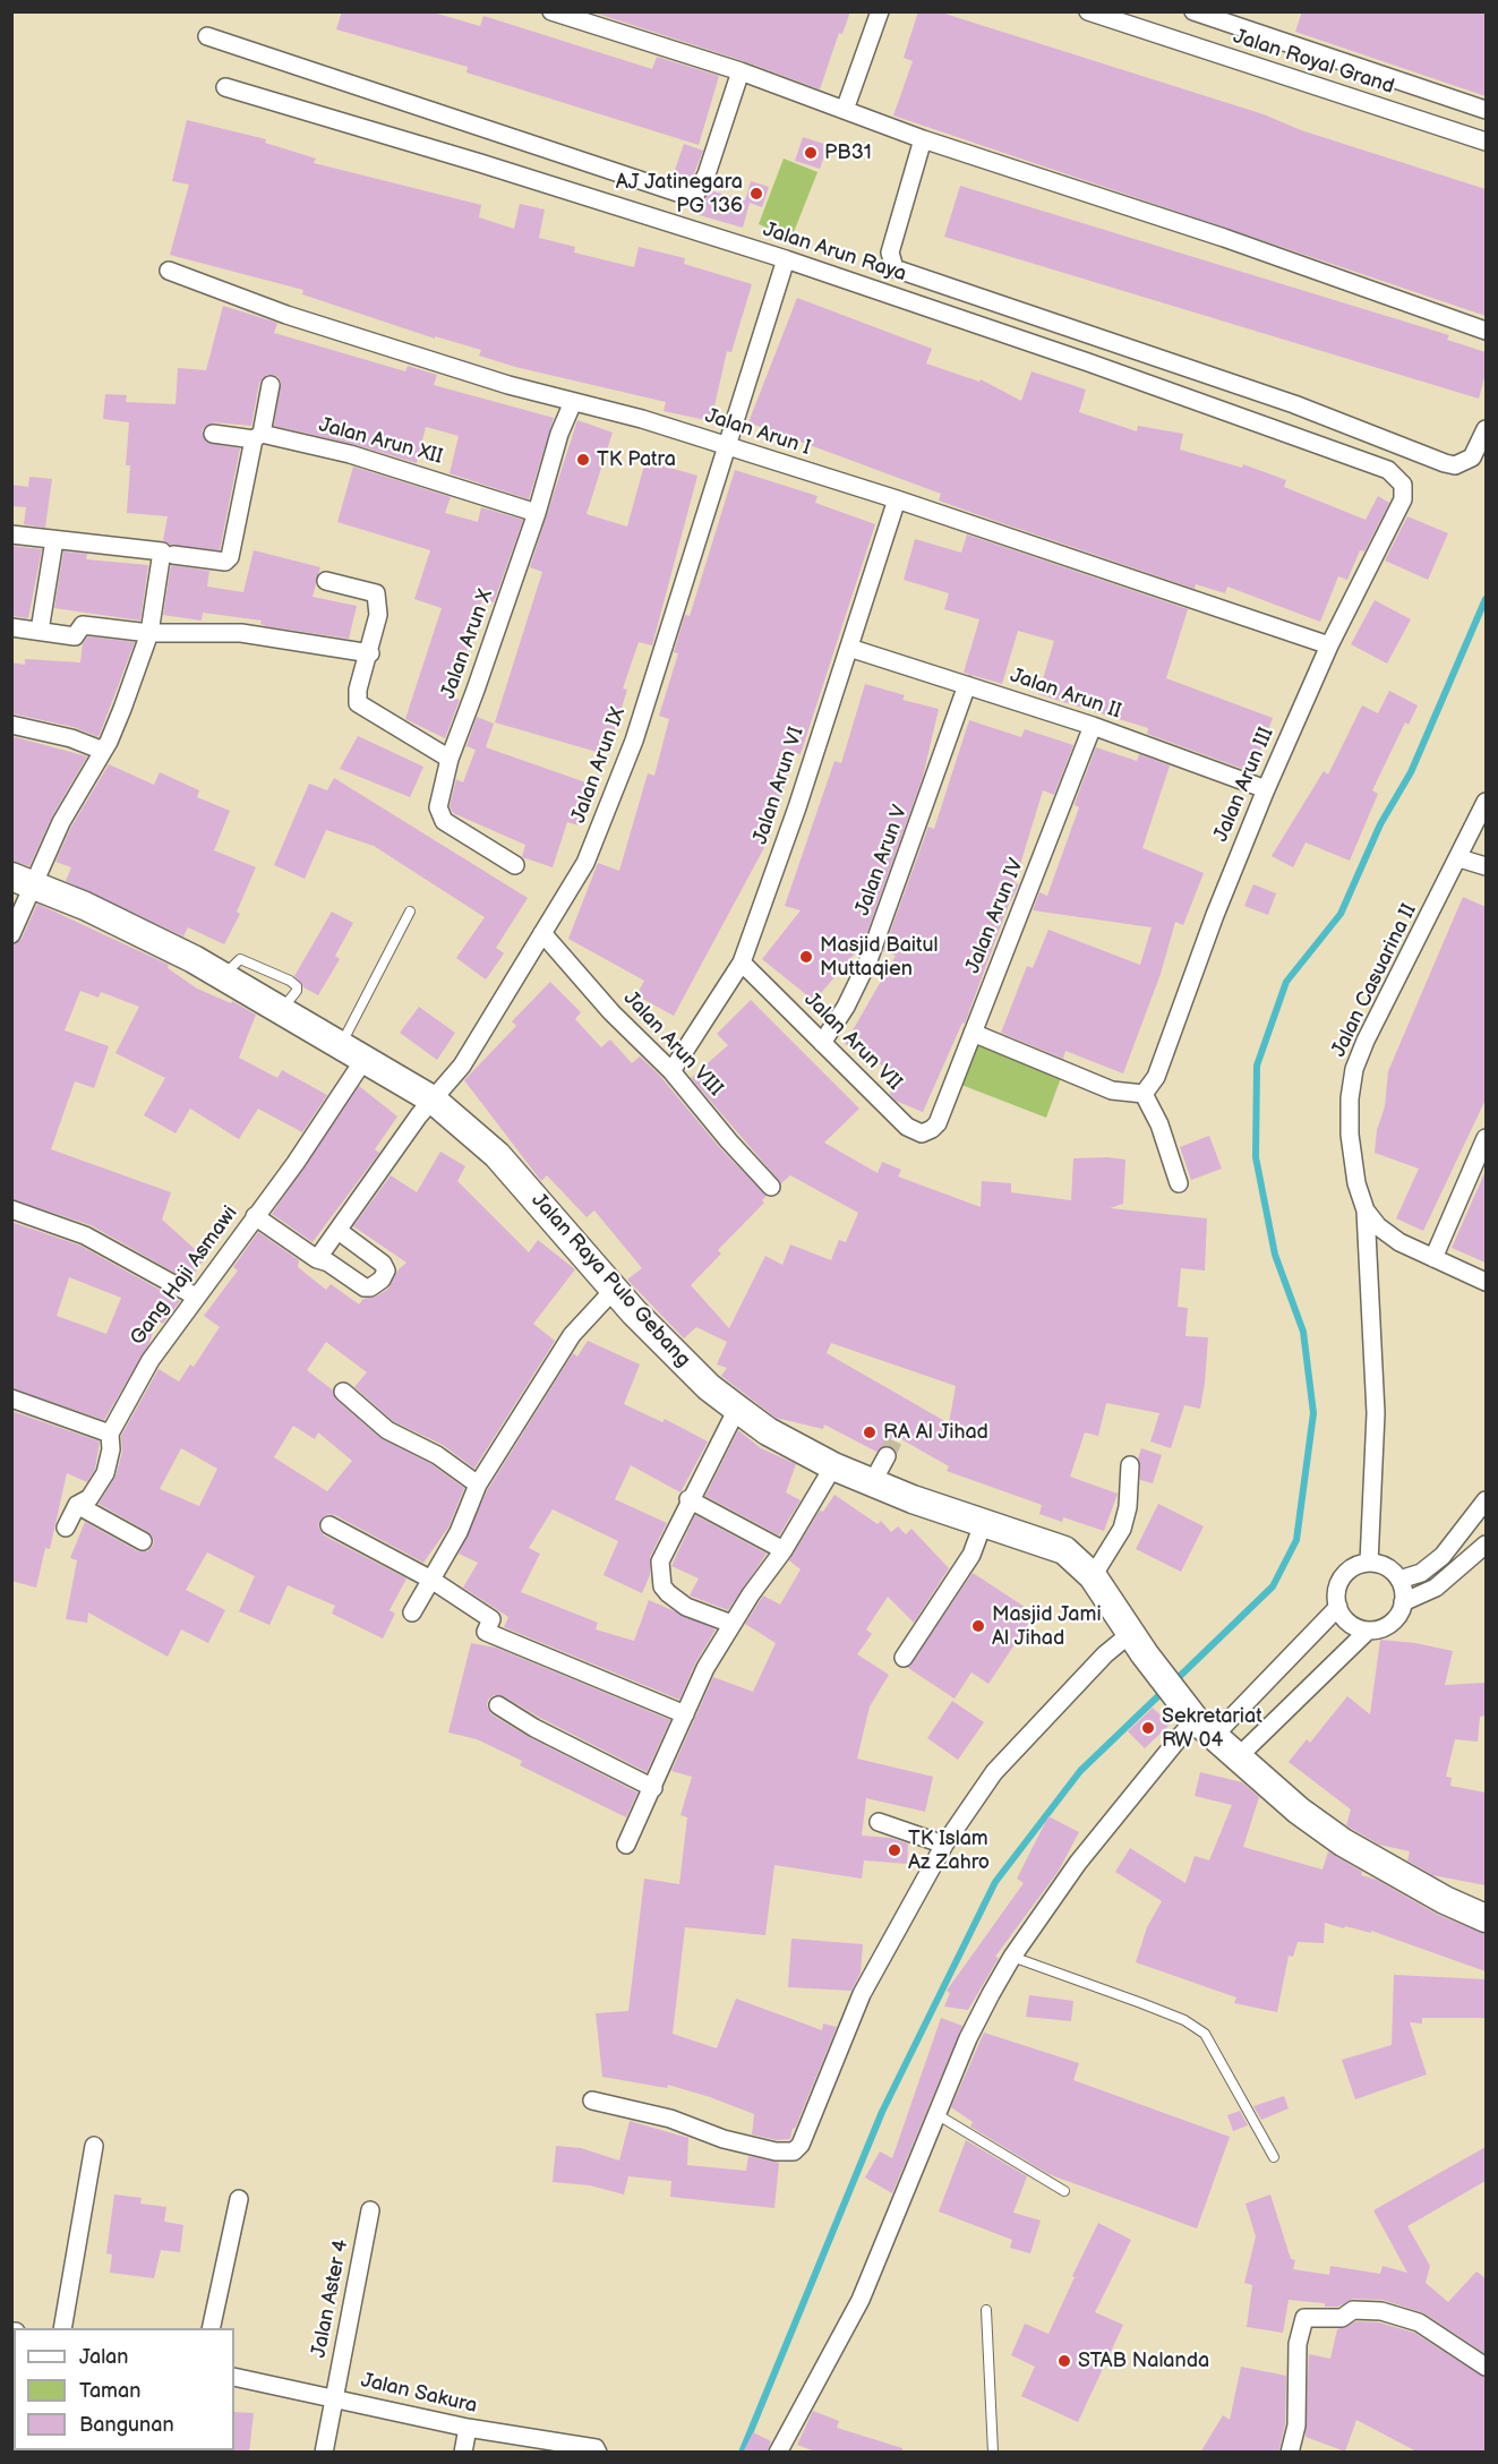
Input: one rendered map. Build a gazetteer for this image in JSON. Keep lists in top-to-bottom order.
{
  "streets": {
    "main road": ["Jalan Raya Pulo Gebang"],
    "street": [
      "Jalan Royal Grand",
      "Jalan Arun Raya",
      "Jalan Arun I",
      "Jalan Arun XII",
      "Jalan Arun X",
      "Jalan Arun II",
      "Jalan Arun IX",
      "Jalan Arun III",
      "Jalan Arun VI",
      "Jalan Arun V",
      "Jalan Arun IV",
      "Jalan Casuarina II",
      "Jalan Arun VII",
      "Jalan Arun VIII",
      "Gang Haji Asmawi",
      "Jalan Aster 4",
      "Jalan Sakura"
    ]
  },
  "crossings": [
    ["Jalan Arun Raya", "Jalan Arun IX"],
    ["Jalan Arun Raya", "Jalan Arun III"],
    ["Jalan Arun I", "Jalan Arun X"],
    ["Jalan Arun I", "Jalan Arun IX"],
    ["Jalan Arun I", "Jalan Arun III"],
    ["Jalan Arun I", "Jalan Arun VI"],
    ["Jalan Arun XII", "Jalan Arun X"],
    ["Jalan Arun II", "Jalan Arun III"],
    ["Jalan Arun II", "Jalan Arun VI"],
    ["Jalan Arun II", "Jalan Arun V"],
    ["Jalan Arun II", "Jalan Arun IV"],
    ["Jalan Arun IX", "Jalan Arun VIII"],
    ["Jalan Arun IX", "Jalan Raya Pulo Gebang"],
    ["Jalan Arun VI", "Jalan Arun VII"],
    ["Jalan Arun VI", "Jalan Arun VIII"],
    ["Jalan Arun V", "Jalan Arun VII"],
    ["Jalan Arun IV", "Jalan Arun VII"],
    ["Gang Haji Asmawi", "Jalan Raya Pulo Gebang"],
    ["Jalan Aster 4", "Jalan Sakura"]
  ],
  "places": [
    "PB31",
    "AJ Jatinegara PG 136",
    "TK Patra",
    "Masjid Baitul Muttaqien",
    "RA Al Jihad",
    "Masjid Jami Al Jihad",
    "Sekretariat RW 04",
    "TK Islam Az Zahro",
    "STAB Nalanda"
  ],
  "legend": ["Jalan", "Taman", "Bangunan"]
}
